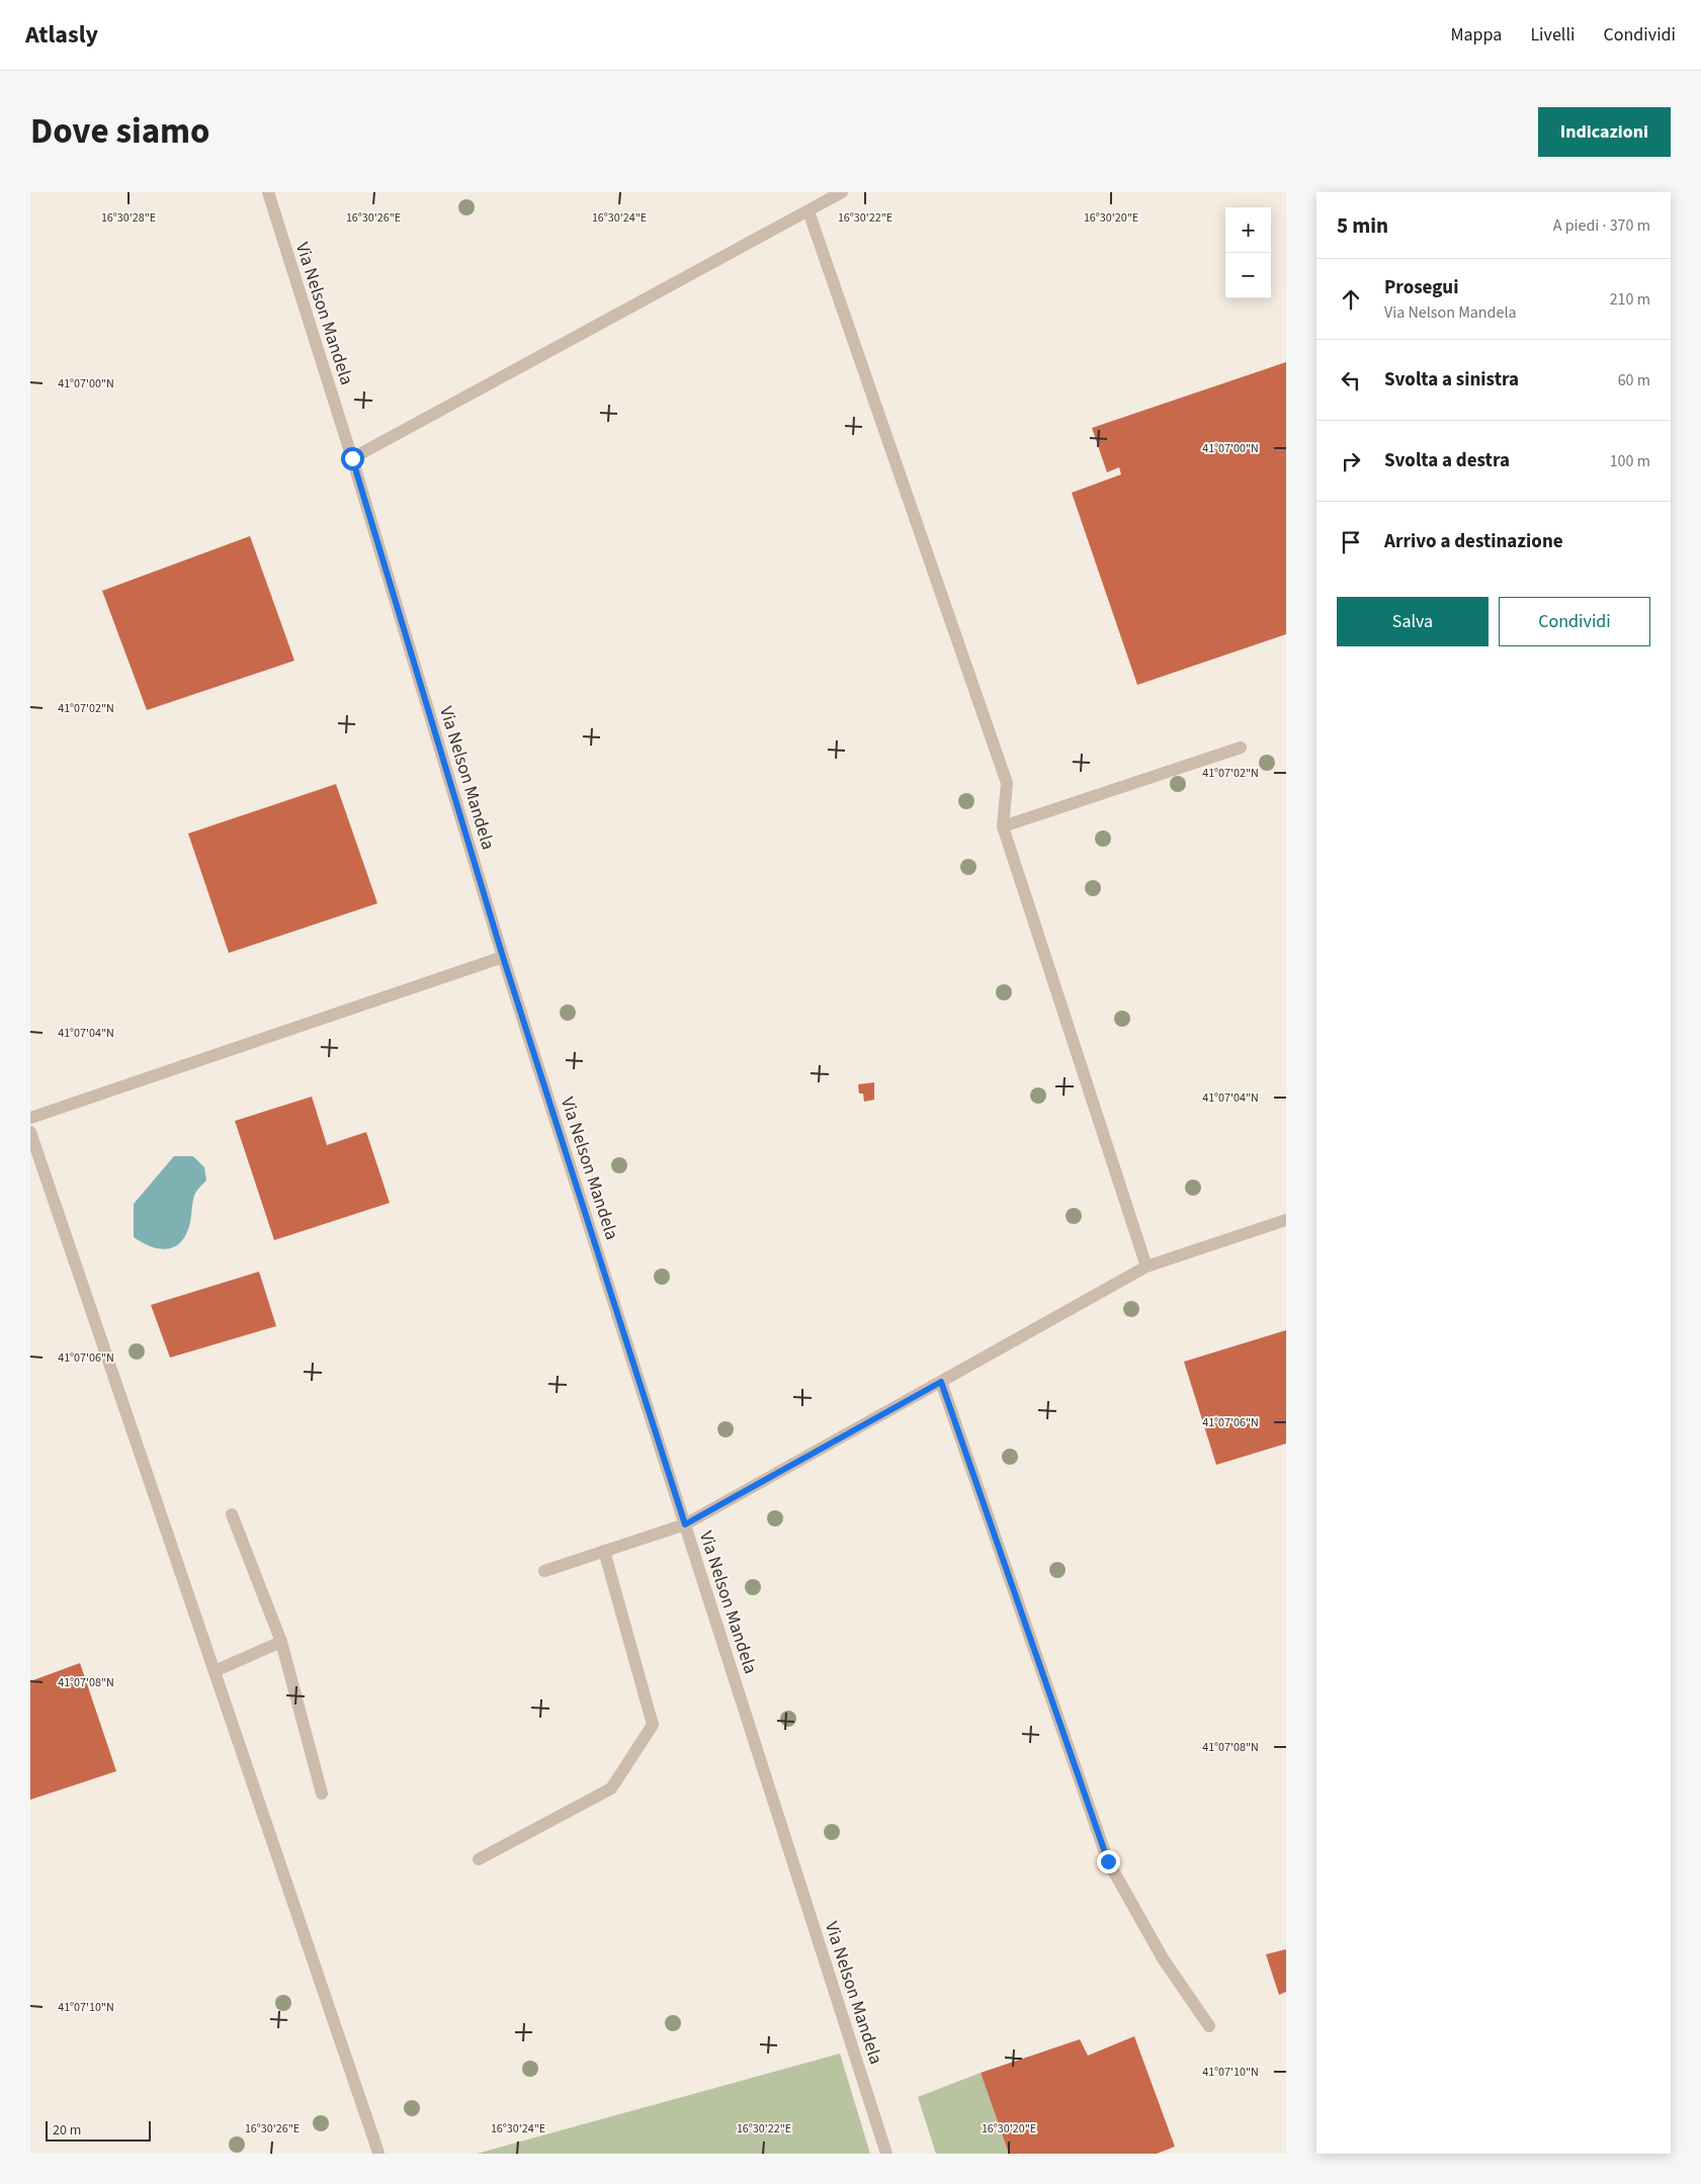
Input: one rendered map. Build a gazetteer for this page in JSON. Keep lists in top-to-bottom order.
{
  "streets": {
    "street": ["Via Nelson Mandela"]
  },
  "scale_bar": "20 m",
  "page": {
    "header": "Atlasly",
    "nav": ["Mappa", "Livelli", "Condividi"],
    "title": "Dove siamo",
    "buttons": [
      "Indicazioni",
      ["Salva", "Condividi"]
    ],
    "heading": ["5 min", "A piedi · 370 m"],
    "map_buttons": ["+", "−"],
    "list": [
      ["Prosegui", "Via Nelson Mandela", "210 m"],
      ["Svolta a sinistra", "60 m"],
      ["Svolta a destra", "100 m"],
      "Arrivo a destinazione"
    ],
    "scale": "20 m"
  },
  "coordinates": [
    "16°30'28\"E",
    "16°30'26\"E",
    "16°30'24\"E",
    "16°30'22\"E",
    "16°30'20\"E",
    "41°07'00\"N",
    "41°07'02\"N",
    "41°07'04\"N",
    "41°07'06\"N",
    "41°07'08\"N",
    "41°07'10\"N"
  ]
}
